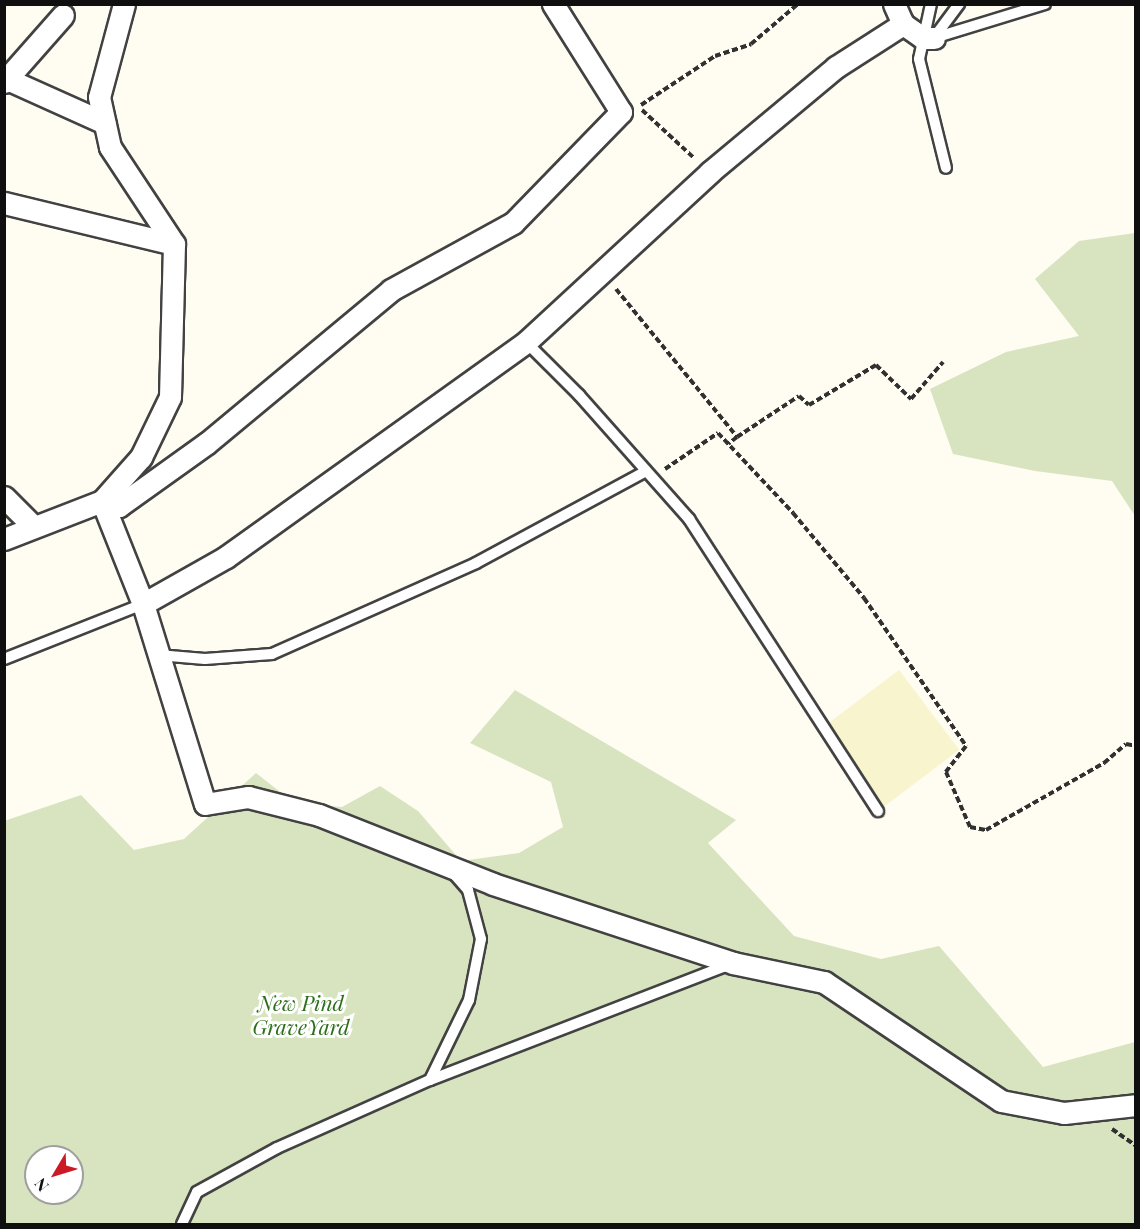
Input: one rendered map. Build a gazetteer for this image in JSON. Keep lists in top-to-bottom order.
{
  "parks": ["New Pind GraveYard"],
  "north": "bottom left"
}
